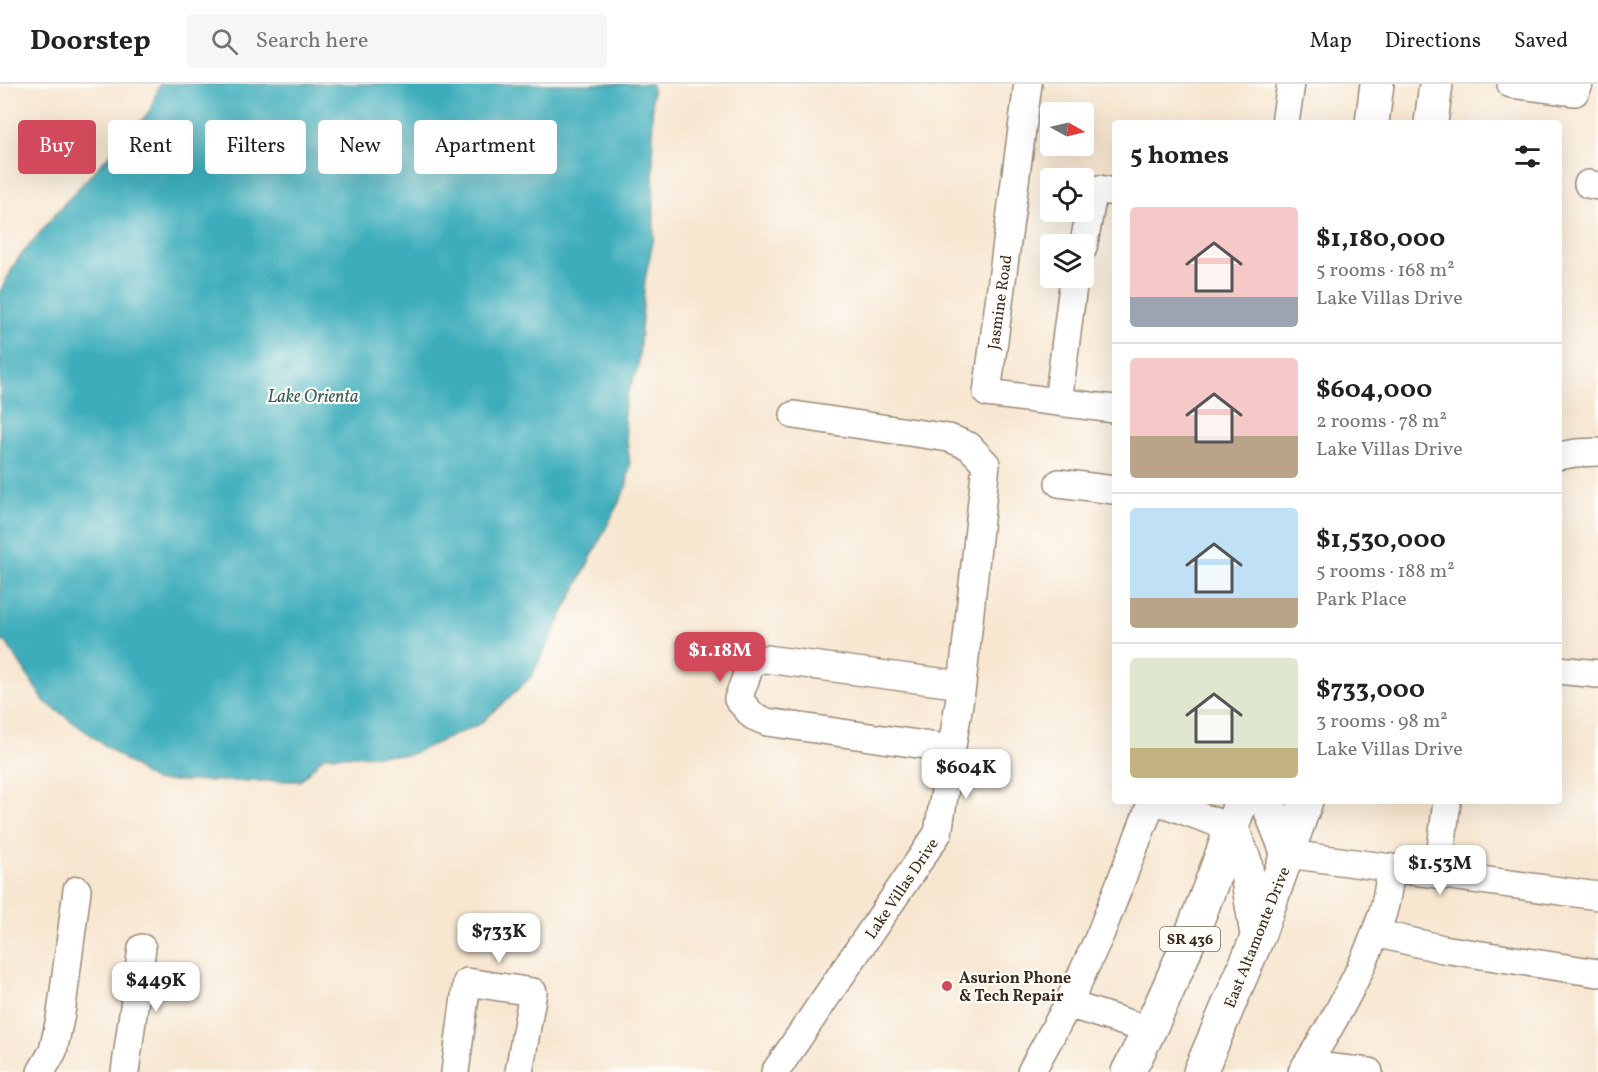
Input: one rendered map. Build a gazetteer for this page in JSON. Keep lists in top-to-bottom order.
{
  "streets": {
    "main road": ["East Altamonte Drive", "SR 436"],
    "street": ["Jasmine Road", "Lake Villas Drive"]
  },
  "water": ["Lake Orienta"],
  "places": ["Asurion Phone & Tech Repair"],
  "north": "right",
  "page": {
    "header": "Doorstep",
    "search": "Search here",
    "nav": ["Map", "Directions", "Saved"],
    "chip": [
      "Buy",
      "Rent",
      "Filters",
      "New",
      "Apartment"
    ],
    "heading": "5 homes",
    "list": [
      {
        "name": "$1,180,000",
        "note": "5 rooms · 168 m² · Lake Villas Drive"
      },
      {
        "name": "$604,000",
        "note": "2 rooms · 78 m² · Lake Villas Drive"
      },
      {
        "name": "$1,530,000",
        "note": "5 rooms · 188 m² · Park Place"
      },
      {
        "name": "$733,000",
        "note": "3 rooms · 98 m² · Lake Villas Drive"
      }
    ],
    "price": [
      "$1.18M",
      "$604K",
      "$1.53M",
      "$733K",
      "$449K"
    ]
  }
}
